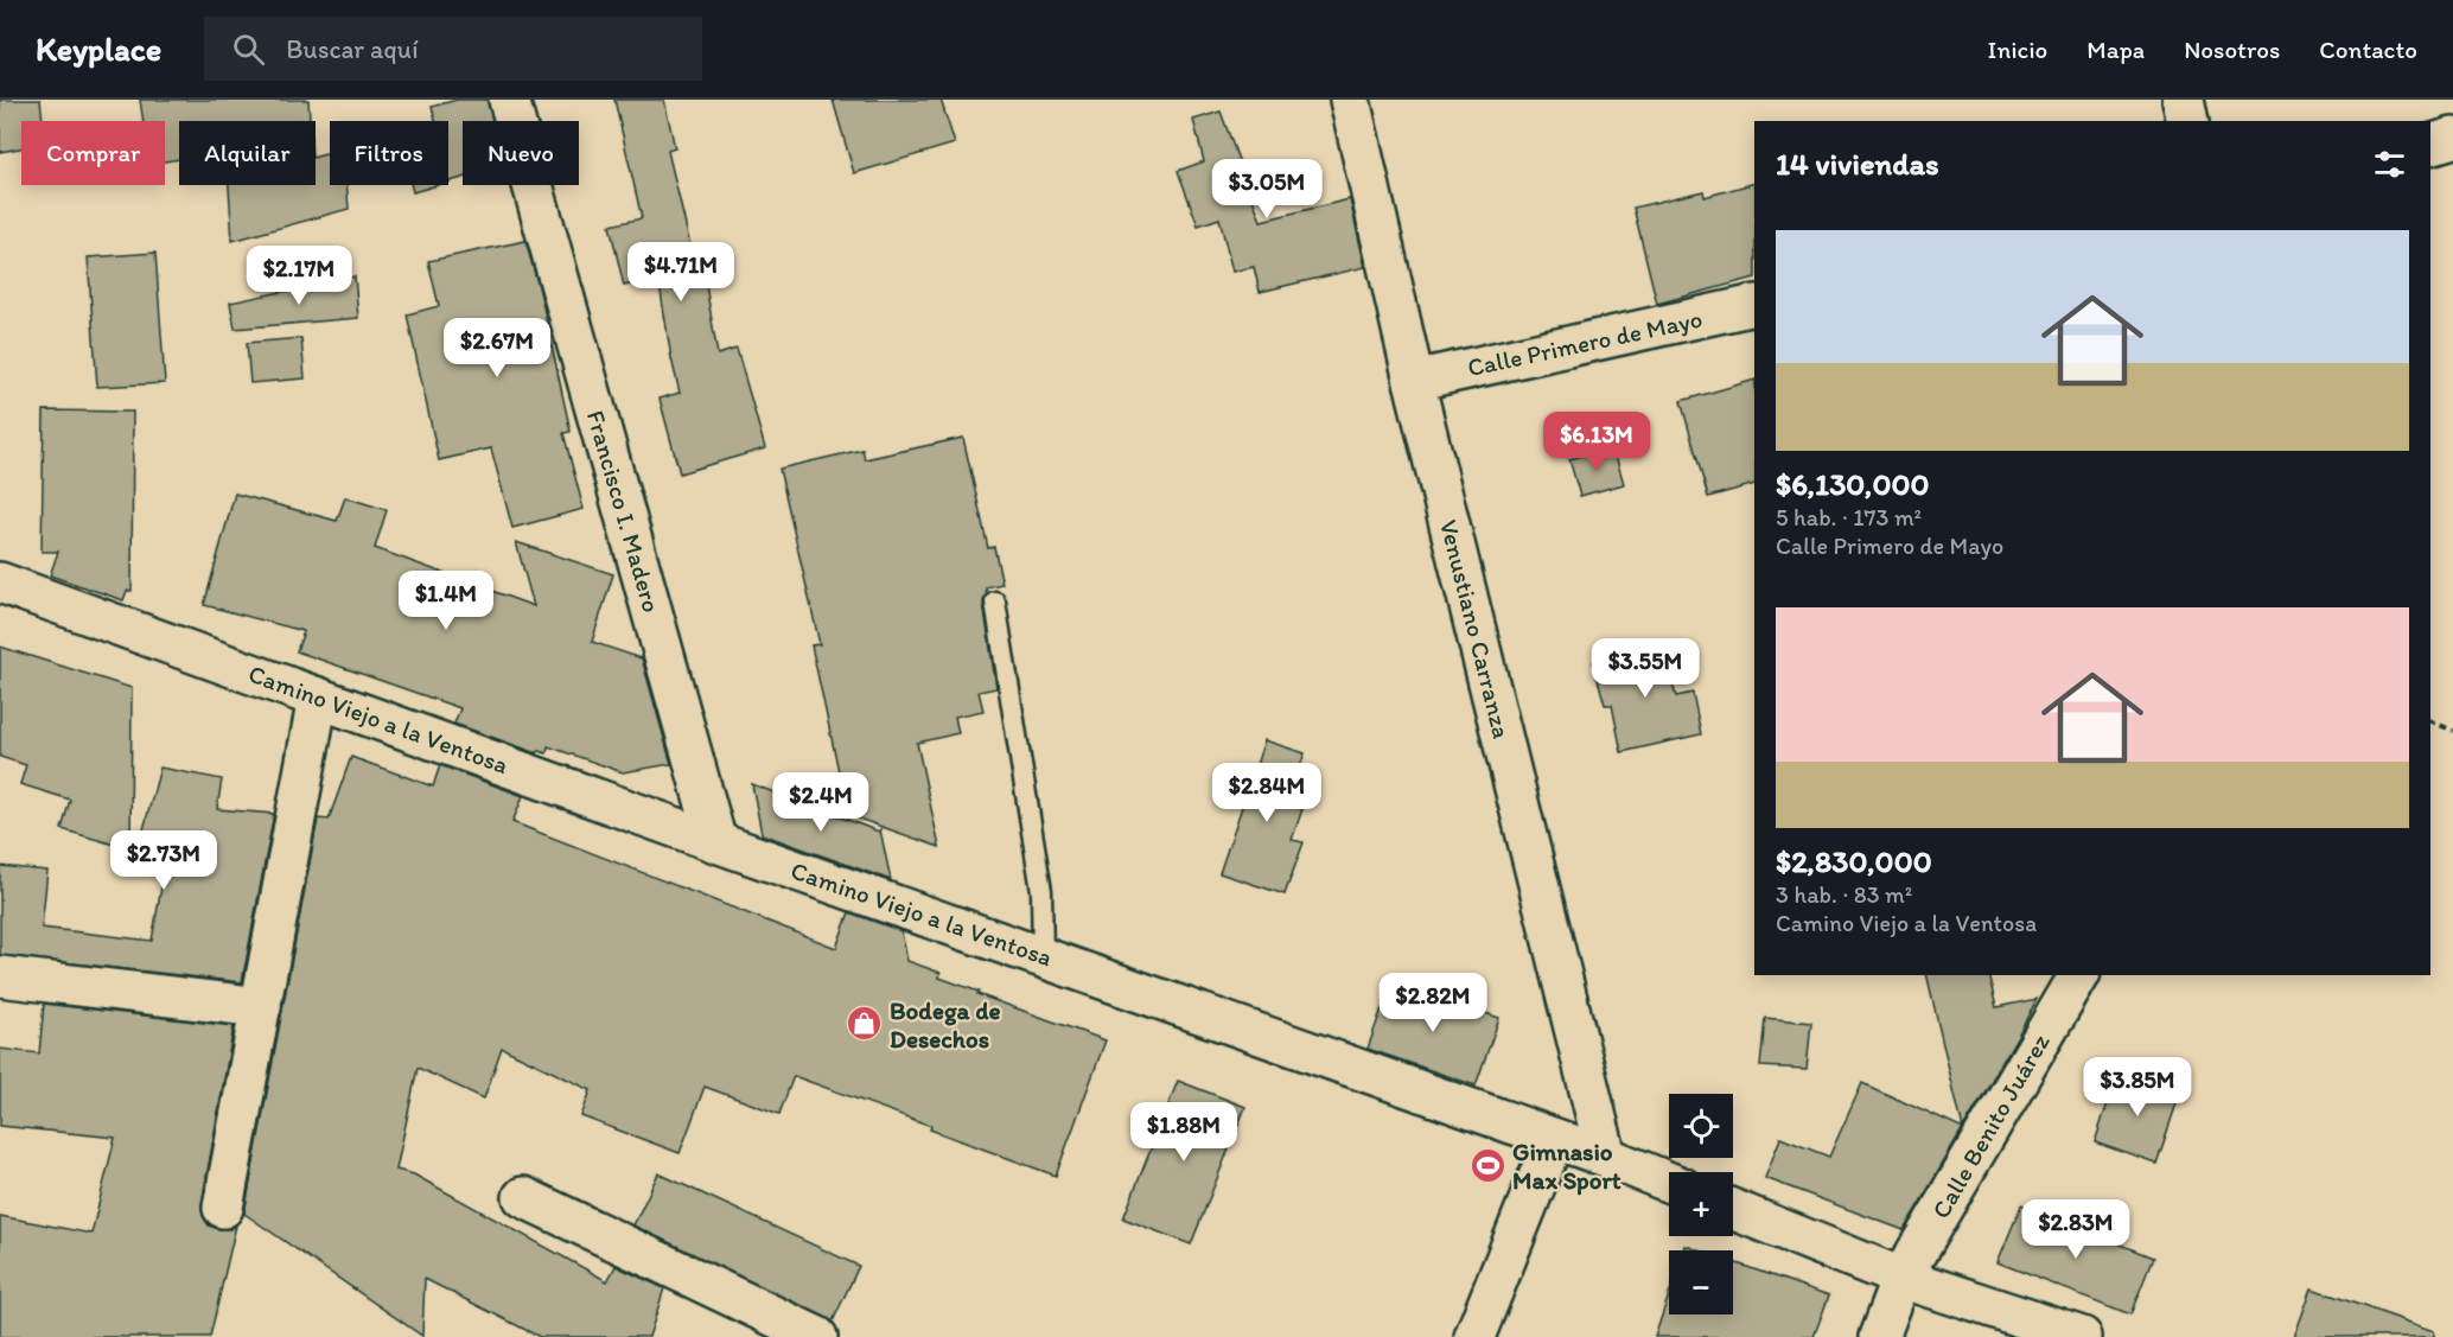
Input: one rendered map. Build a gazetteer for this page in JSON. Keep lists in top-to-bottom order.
{
  "streets": {
    "street": [
      "Calle Primero de Mayo",
      "Francisco I. Madero",
      "Venustiano Carranza",
      "Camino Viejo a la Ventosa",
      "Calle Benito Juárez"
    ]
  },
  "crossings": [
    ["Calle Primero de Mayo", "Venustiano Carranza"],
    ["Francisco I. Madero", "Camino Viejo a la Ventosa"],
    ["Venustiano Carranza", "Camino Viejo a la Ventosa"]
  ],
  "places": {
    "shop": ["Bodega de Desechos"],
    "sports": ["Gimnasio Max Sport"]
  },
  "page": {
    "header": "Keyplace",
    "search": "Buscar aquí",
    "nav": [
      "Inicio",
      "Mapa",
      "Nosotros",
      "Contacto"
    ],
    "chip": [
      "Comprar",
      "Alquilar",
      "Filtros",
      "Nuevo"
    ],
    "heading": "14 viviendas",
    "price": [
      "$3.05M",
      "$4.71M",
      "$2.17M",
      "$2.67M",
      "$6.13M",
      "$1.4M",
      "$3.55M",
      "$2.84M",
      "$2.4M",
      "$2.73M",
      "$2.82M",
      "$3.85M",
      "$1.88M",
      "$2.83M"
    ],
    "list": [
      {
        "name": "$6,130,000",
        "note": "5 hab. · 173 m² · Calle Primero de Mayo"
      },
      {
        "name": "$2,830,000",
        "note": "3 hab. · 83 m² · Camino Viejo a la Ventosa"
      }
    ],
    "map_buttons": ["+", "−"]
  }
}
